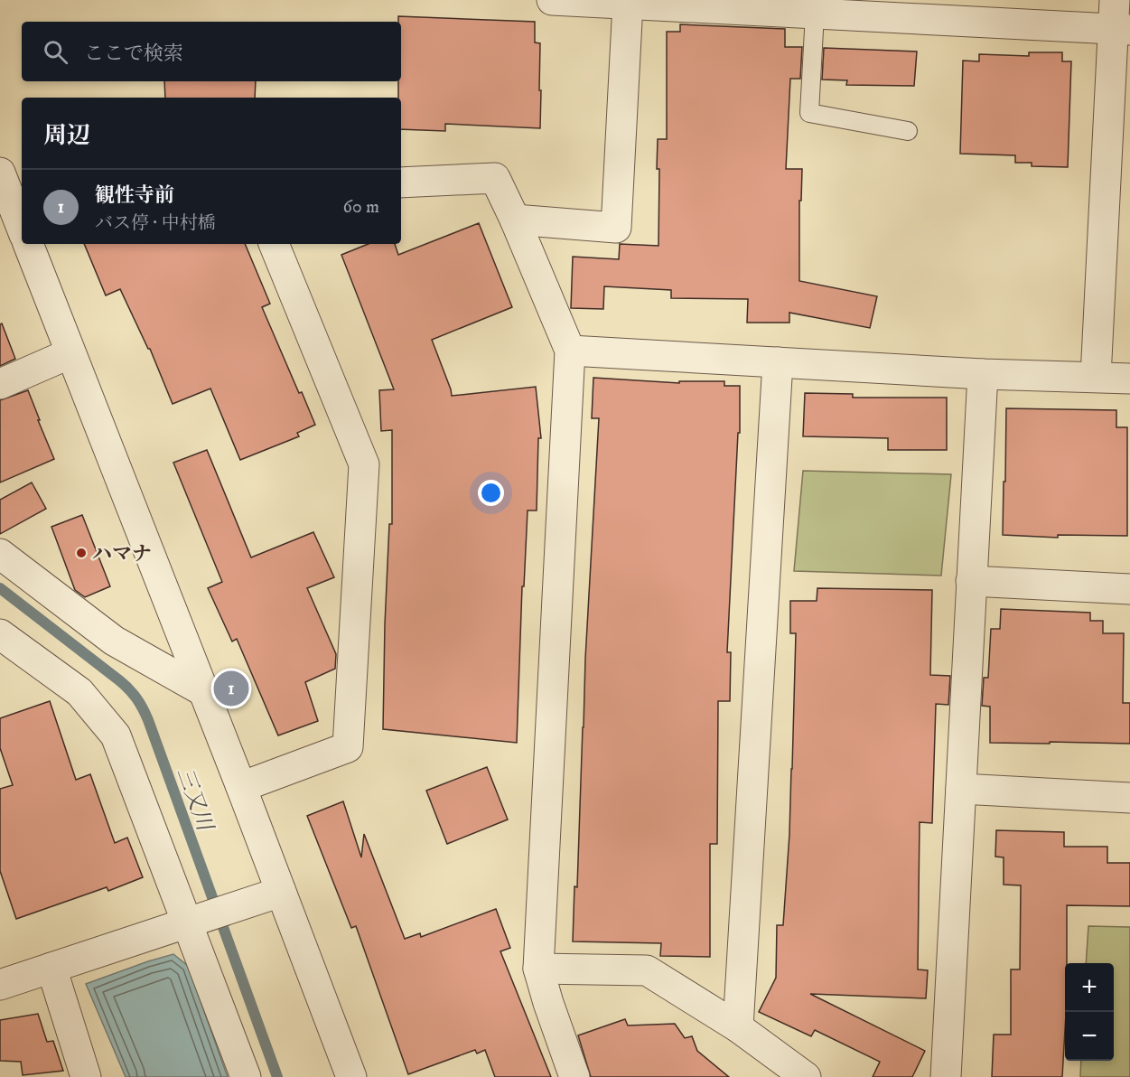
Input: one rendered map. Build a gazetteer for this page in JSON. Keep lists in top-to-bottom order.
{
  "water": ["三又川"],
  "places": ["ハマナ"],
  "page": {
    "search": "ここで検索",
    "heading": "周辺",
    "list": [
      {
        "mark": "1",
        "name": "観性寺前",
        "note": "バス停 · 中村橋",
        "value": "60 m"
      }
    ],
    "pins": "1",
    "map_buttons": ["+", "−"]
  }
}
